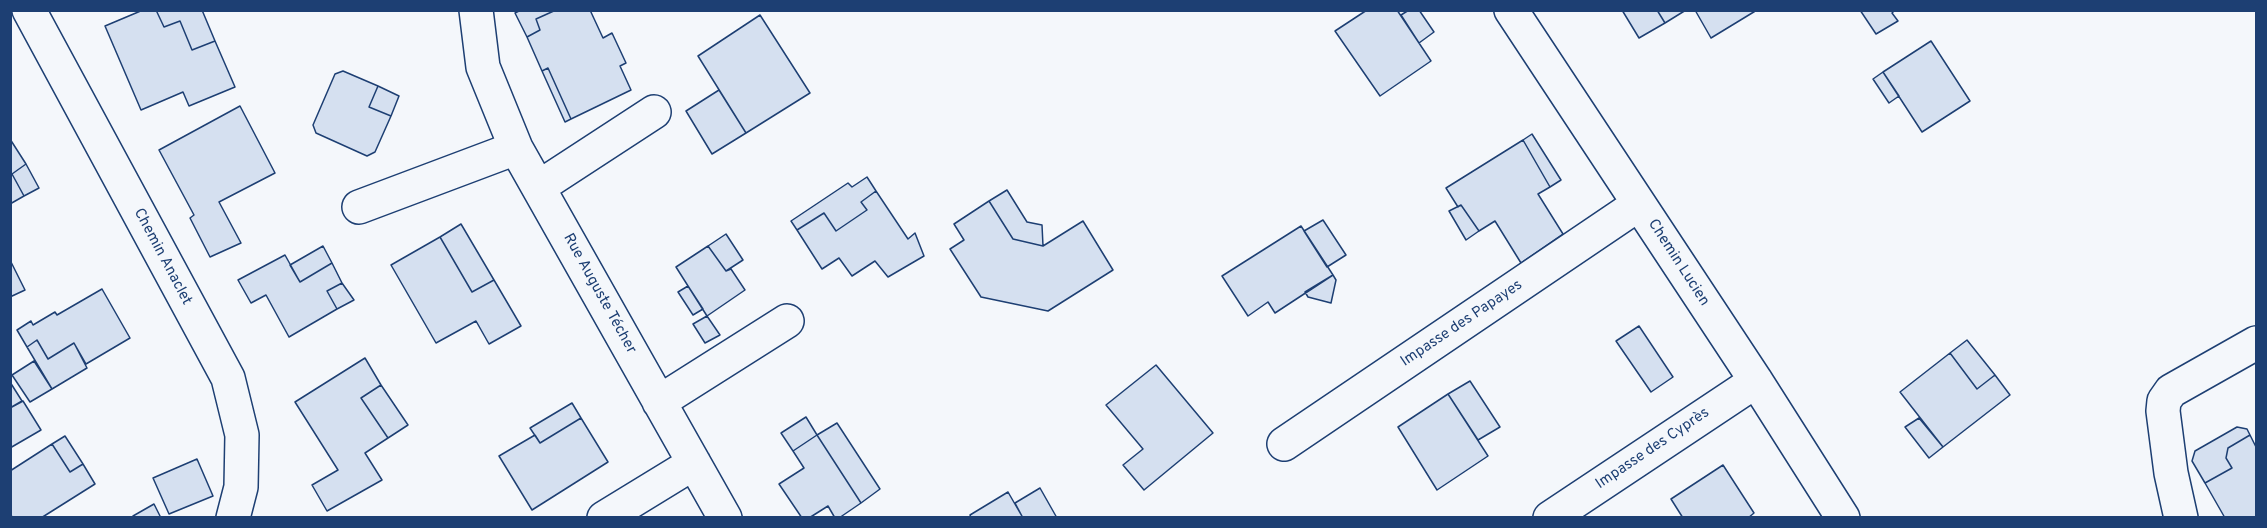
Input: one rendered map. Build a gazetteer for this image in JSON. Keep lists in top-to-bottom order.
{
  "streets": {
    "street": [
      "Chemin Anaclet",
      "Chemin Lucien",
      "Rue Auguste Técher",
      "Impasse des Papayes",
      "Impasse des Cyprès"
    ]
  },
  "crossings": [
    ["Chemin Lucien", "Impasse des Papayes"],
    ["Chemin Lucien", "Impasse des Cyprès"]
  ]
}
